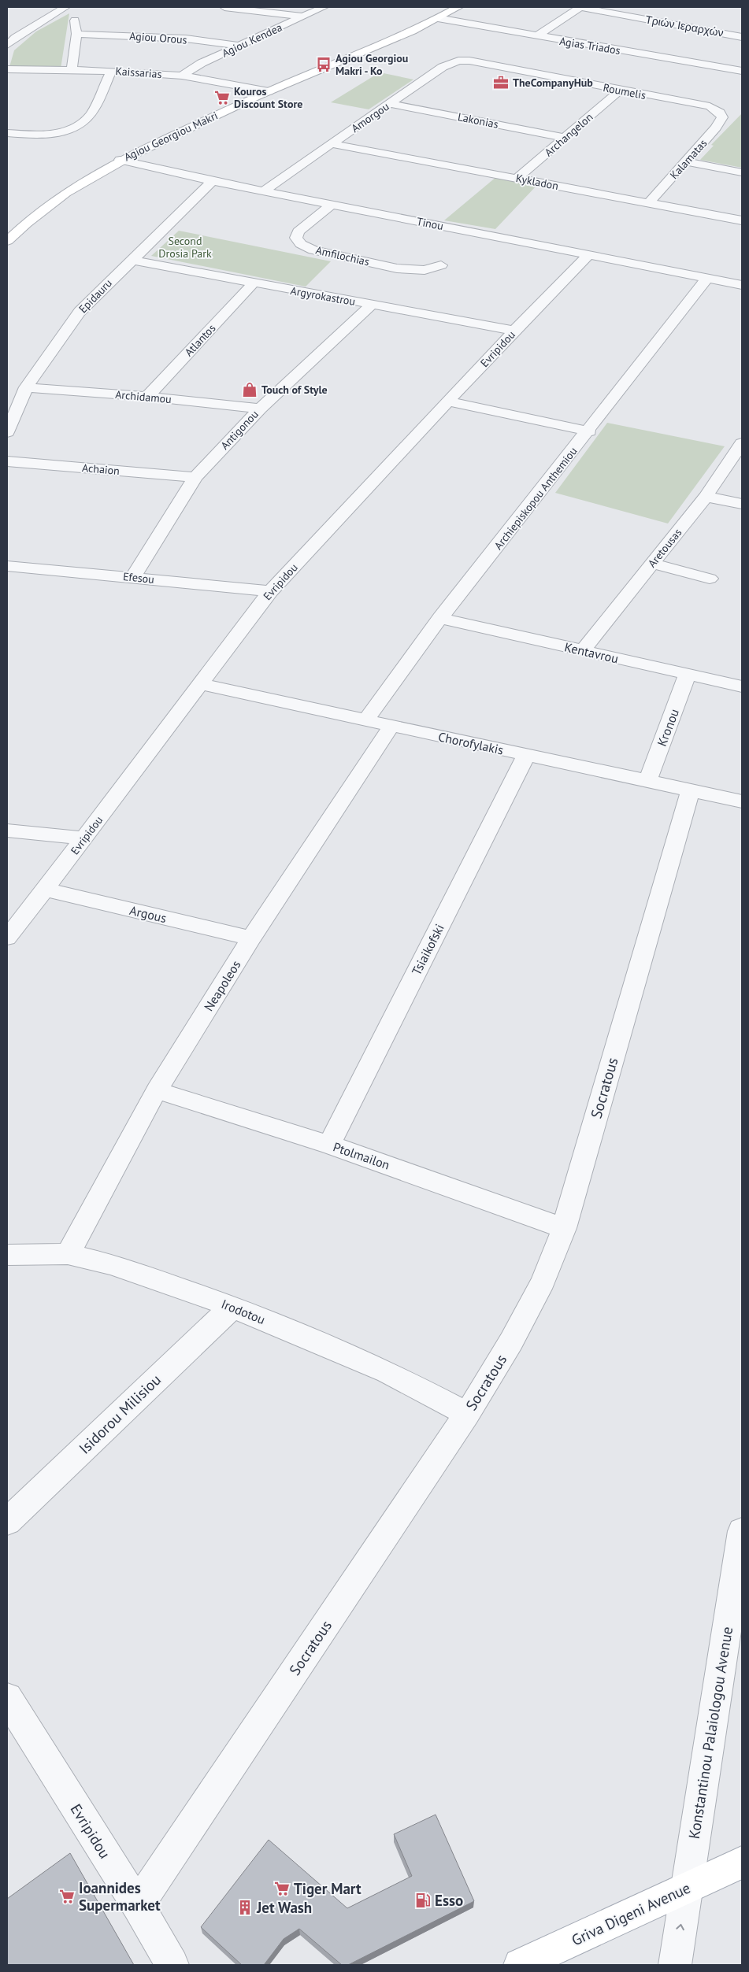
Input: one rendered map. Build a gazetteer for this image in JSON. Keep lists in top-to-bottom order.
{
  "streets": {
    "street": [
      "Τριών Ιεραρχών",
      "Agiou Orous",
      "Agiou Kendea",
      "Agias Triados",
      "Kaissarias",
      "Roumelis",
      "Amorgou",
      "Lakonias",
      "Archangelon",
      "Agiou Georgiou Makri",
      "Kalamatas",
      "Kykladon",
      "Tinou",
      "Amfilochias",
      "Epidauru",
      "Argyrokastrou",
      "Atlantos",
      "Evripidou",
      "Archidamou",
      "Antigonou",
      "Achaion",
      "Archiepiskopou Anthemiou",
      "Aretousas",
      "Efesou",
      "Kentavrou",
      "Kronou",
      "Chorofylakis",
      "Argous",
      "Tsiaikofski",
      "Neapoleos",
      "Socratous",
      "Ptolmailon",
      "Irodotou",
      "Isidorou Milisiou",
      "Konstantinou Palaiologou Avenue",
      "Griva Digeni Avenue"
    ]
  },
  "crossings": [
    ["Agiou Orous", "Agiou Kendea"],
    ["Agiou Kendea", "Kaissarias"],
    ["Agias Triados", "Agiou Georgiou Makri"],
    ["Kaissarias", "Agiou Georgiou Makri"],
    ["Roumelis", "Amorgou"],
    ["Roumelis", "Archangelon"],
    ["Roumelis", "Kalamatas"],
    ["Amorgou", "Lakonias"],
    ["Amorgou", "Kykladon"],
    ["Amorgou", "Tinou"],
    ["Lakonias", "Archangelon"],
    ["Archangelon", "Kykladon"],
    ["Agiou Georgiou Makri", "Tinou"],
    ["Kalamatas", "Kykladon"],
    ["Tinou", "Amfilochias"],
    ["Tinou", "Epidauru"],
    ["Tinou", "Evripidou"],
    ["Tinou", "Archiepiskopou Anthemiou"],
    ["Epidauru", "Argyrokastrou"],
    ["Epidauru", "Archidamou"],
    ["Argyrokastrou", "Atlantos"],
    ["Argyrokastrou", "Evripidou"],
    ["Argyrokastrou", "Antigonou"],
    ["Atlantos", "Archidamou"],
    ["Evripidou", "Efesou"],
    ["Evripidou", "Chorofylakis"],
    ["Evripidou", "Argous"],
    ["Evripidou", "Socratous"],
    ["Archidamou", "Antigonou"],
    ["Antigonou", "Achaion"],
    ["Antigonou", "Efesou"],
    ["Archiepiskopou Anthemiou", "Kentavrou"],
    ["Archiepiskopou Anthemiou", "Chorofylakis"],
    ["Aretousas", "Kentavrou"],
    ["Kentavrou", "Kronou"],
    ["Kronou", "Chorofylakis"],
    ["Chorofylakis", "Tsiaikofski"],
    ["Chorofylakis", "Neapoleos"],
    ["Chorofylakis", "Socratous"],
    ["Argous", "Neapoleos"],
    ["Tsiaikofski", "Ptolmailon"],
    ["Neapoleos", "Ptolmailon"],
    ["Neapoleos", "Irodotou"],
    ["Socratous", "Ptolmailon"],
    ["Socratous", "Irodotou"],
    ["Irodotou", "Isidorou Milisiou"],
    ["Konstantinou Palaiologou Avenue", "Griva Digeni Avenue"]
  ],
  "parks": ["Second Drosia Park"],
  "places": {
    "bus stop": ["Agiou Georgiou Makri - Ko"],
    "office": ["TheCompanyHub"],
    "supermarket": ["Kouros Discount Store", "Tiger Mart", "Ioannides Supermarket"],
    "shop": ["Touch of Style"],
    "fuel station": ["Esso"],
    "building": ["Jet Wash"]
  }
}
